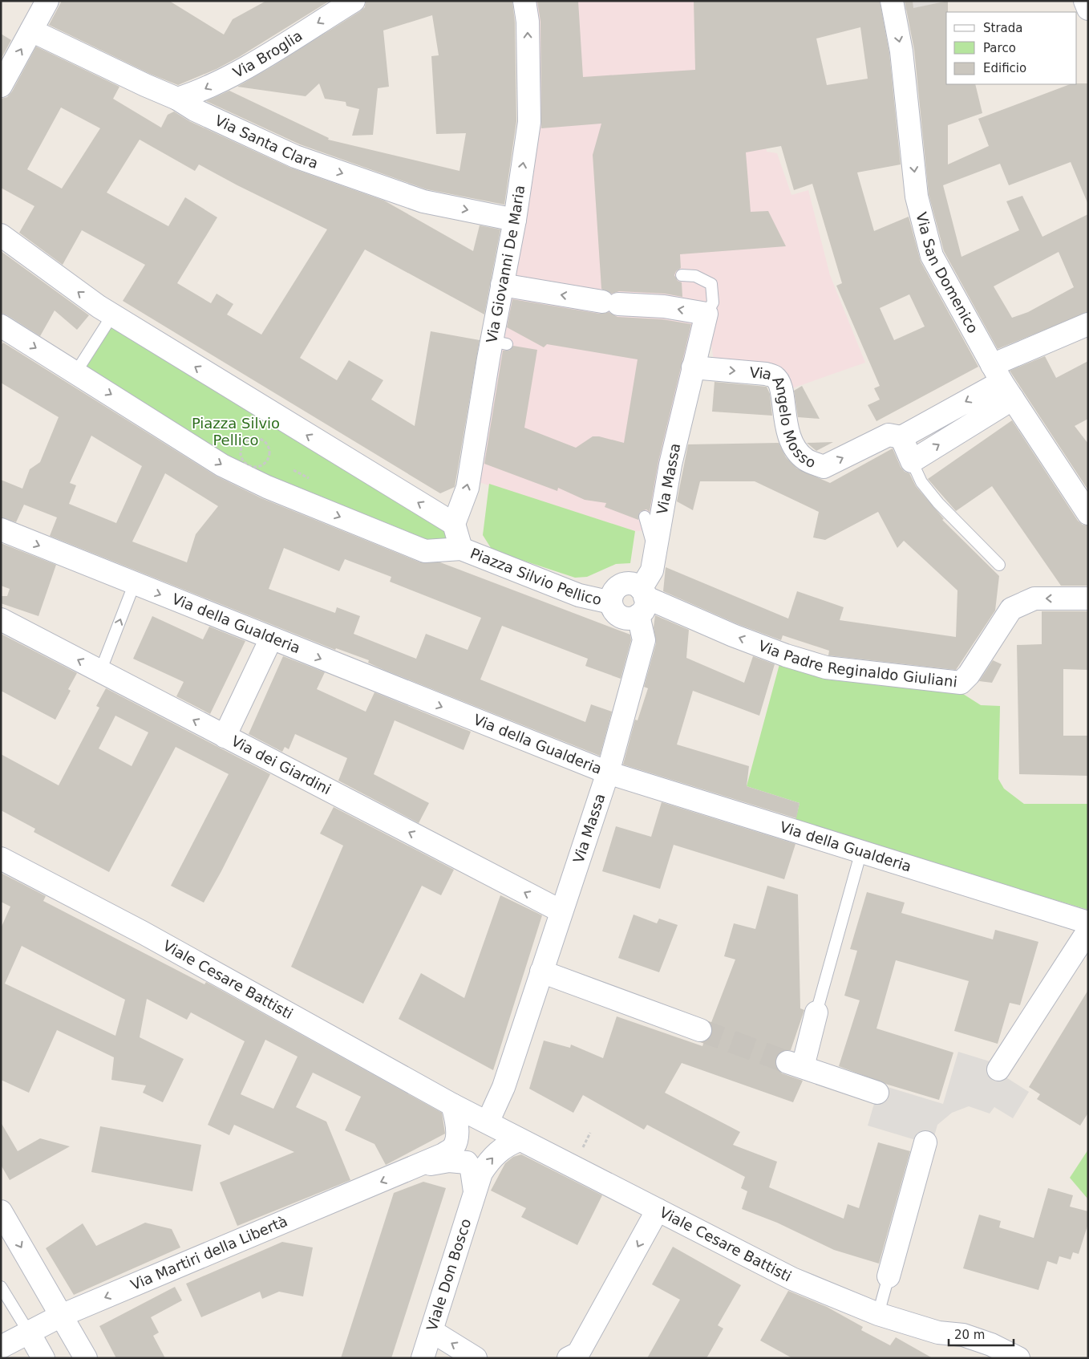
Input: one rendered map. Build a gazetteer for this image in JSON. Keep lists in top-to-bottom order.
{
  "streets": {
    "street": [
      "Via Broglia",
      "Via Santa Clara",
      "Via Giovanni De Maria",
      "Via San Domenico",
      "Via Angelo Mosso",
      "Via Massa",
      "Piazza Silvio Pellico",
      "Via della Gualderia",
      "Via Padre Reginaldo Giuliani",
      "Via dei Giardini",
      "Viale Cesare Battisti",
      "Via Martiri della Libertà",
      "Viale Don Bosco"
    ]
  },
  "crossings": [
    ["Via Broglia", "Via Santa Clara"],
    ["Via Santa Clara", "Via Giovanni De Maria"],
    ["Via Giovanni De Maria", "Piazza Silvio Pellico"],
    ["Via San Domenico", "Via Angelo Mosso"],
    ["Via Angelo Mosso", "Via Massa"],
    ["Via Massa", "Piazza Silvio Pellico"],
    ["Via Massa", "Via della Gualderia"],
    ["Via Massa", "Via Padre Reginaldo Giuliani"],
    ["Via Massa", "Via dei Giardini"],
    ["Via Massa", "Viale Cesare Battisti"],
    ["Piazza Silvio Pellico", "Via Padre Reginaldo Giuliani"],
    ["Viale Cesare Battisti", "Viale Don Bosco"],
    ["Via Martiri della Libertà", "Viale Don Bosco"]
  ],
  "one_way": [
    "Via Broglia",
    "Via Santa Clara",
    "Via Giovanni De Maria",
    "Via San Domenico",
    "Via della Gualderia",
    "Via Padre Reginaldo Giuliani",
    "Via dei Giardini",
    "Via Martiri della Libertà"
  ],
  "parks": ["Piazza Silvio Pellico"],
  "legend": ["Strada", "Parco", "Edificio"],
  "scale_bar": "20 m"
}
